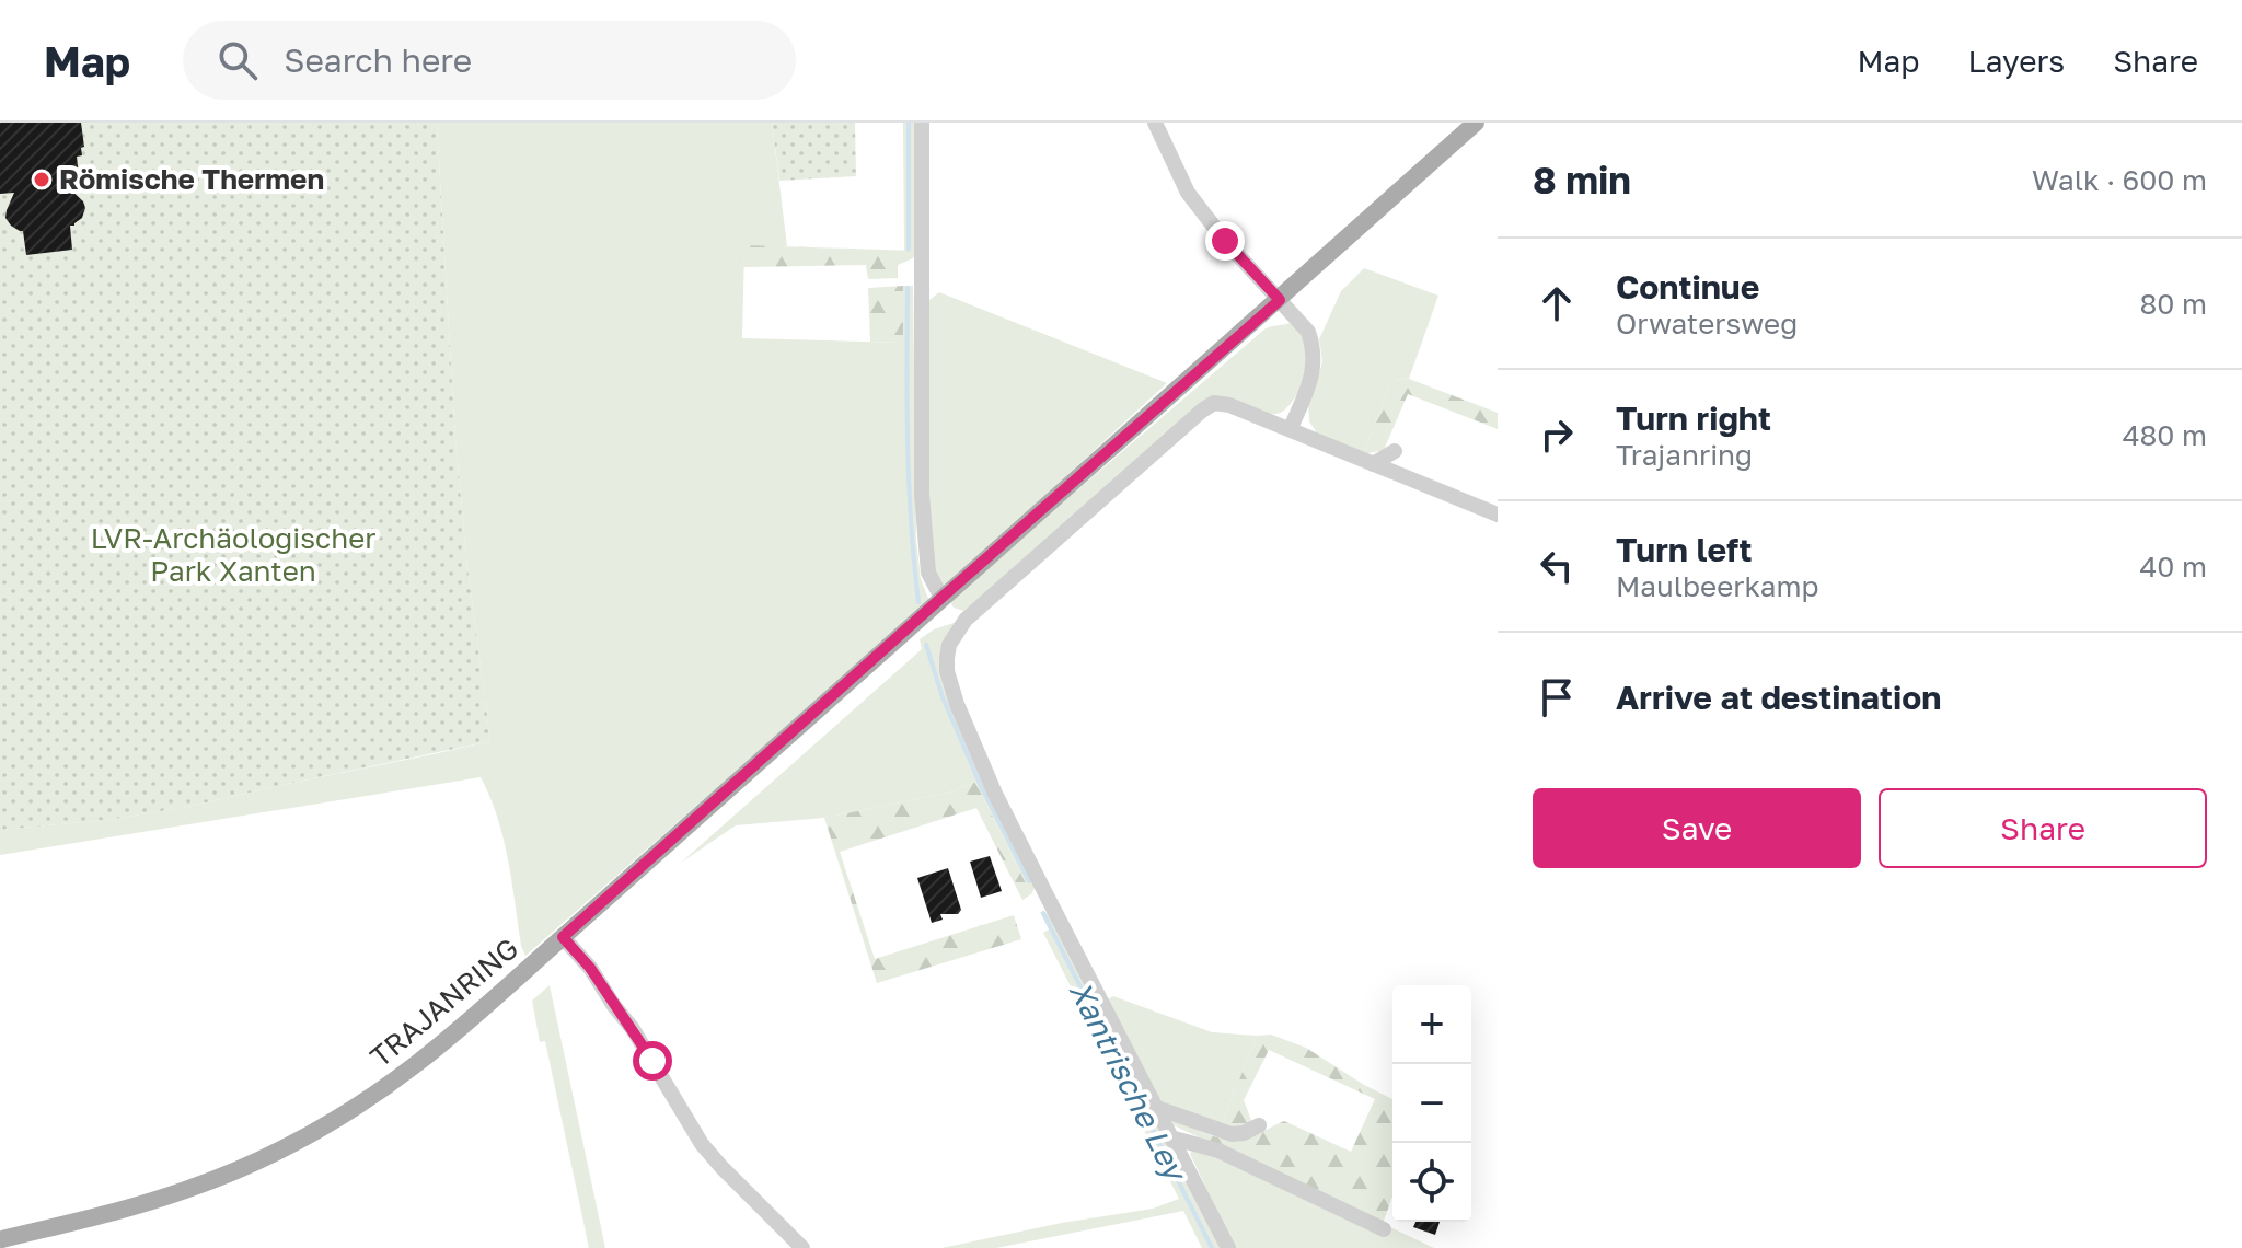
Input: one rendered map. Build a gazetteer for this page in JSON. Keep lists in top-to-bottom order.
{
  "streets": {
    "main road": ["TRAJANRING"]
  },
  "water": ["Xantrische Ley"],
  "parks": ["LVR-Archäologischer Park Xanten"],
  "places": ["Römische Thermen"],
  "page": {
    "header": "Map",
    "search": "Search here",
    "nav": ["Map", "Layers", "Share"],
    "heading": ["8 min", "Walk · 600 m"],
    "list": [
      ["Continue", "Orwatersweg", "80 m"],
      ["Turn right", "Trajanring", "480 m"],
      ["Turn left", "Maulbeerkamp", "40 m"],
      "Arrive at destination"
    ],
    "buttons": ["Save", "Share"],
    "map_buttons": ["+", "−"]
  }
}
